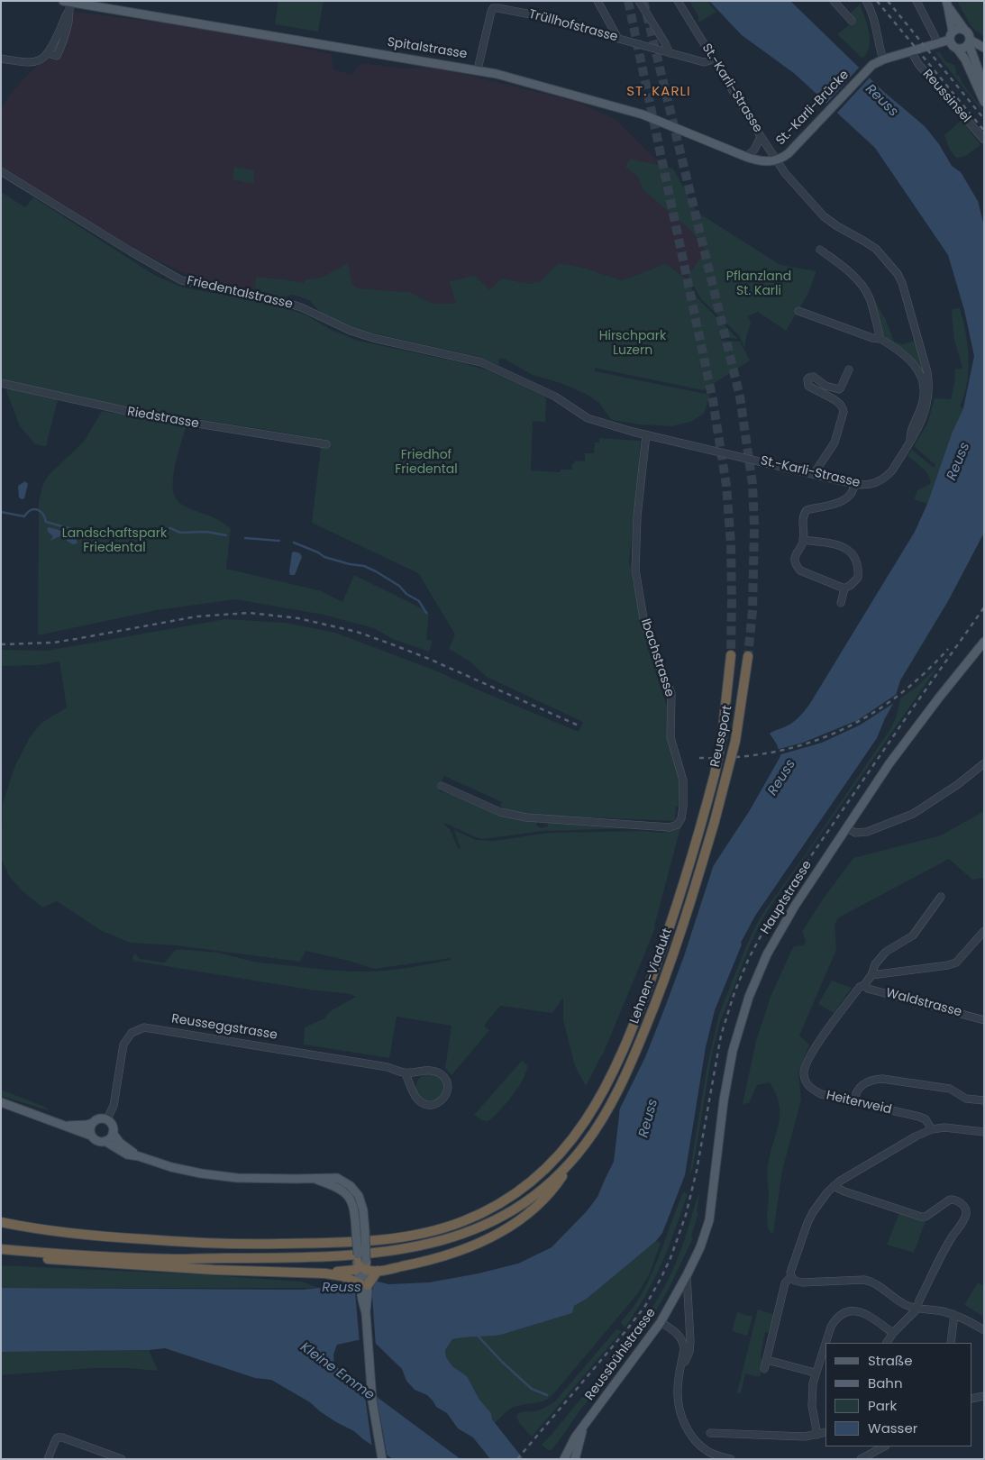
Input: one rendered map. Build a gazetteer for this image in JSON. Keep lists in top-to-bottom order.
{
  "streets": {
    "highway": ["Reussport", "Lehnen-Viadukt"],
    "main road": [
      "Spitalstrasse",
      "St.-Karli-Brücke",
      "Hauptstrasse",
      "Reussbühlstrasse"
    ],
    "street": [
      "Trüllhofstrasse",
      "St.-Karli-Strasse",
      "Reussinsel",
      "Friedentalstrasse",
      "Riedstrasse",
      "Ibachstrasse",
      "Waldstrasse",
      "Reusseggstrasse",
      "Heiterweid"
    ]
  },
  "crossings": [
    ["Trüllhofstrasse", "Spitalstrasse"],
    ["Trüllhofstrasse", "St.-Karli-Strasse"],
    ["Spitalstrasse", "St.-Karli-Strasse"],
    ["Spitalstrasse", "St.-Karli-Brücke"],
    ["St.-Karli-Strasse", "St.-Karli-Brücke"],
    ["St.-Karli-Strasse", "Friedentalstrasse"],
    ["St.-Karli-Strasse", "Ibachstrasse"],
    ["Reussinsel", "St.-Karli-Brücke"],
    ["Friedentalstrasse", "Ibachstrasse"],
    ["Reussport", "Lehnen-Viadukt"],
    ["Hauptstrasse", "Reussbühlstrasse"],
    ["Waldstrasse", "Heiterweid"]
  ],
  "districts": ["ST. KARLI"],
  "water": ["Reuss", "Kleine Emme"],
  "parks": [
    "Pflanzland St. Karli",
    "Hirschpark Luzern",
    "Friedhof Friedental",
    "Landschaftspark Friedental"
  ],
  "legend": [
    "Straße",
    "Bahn",
    "Park",
    "Wasser"
  ]
}
